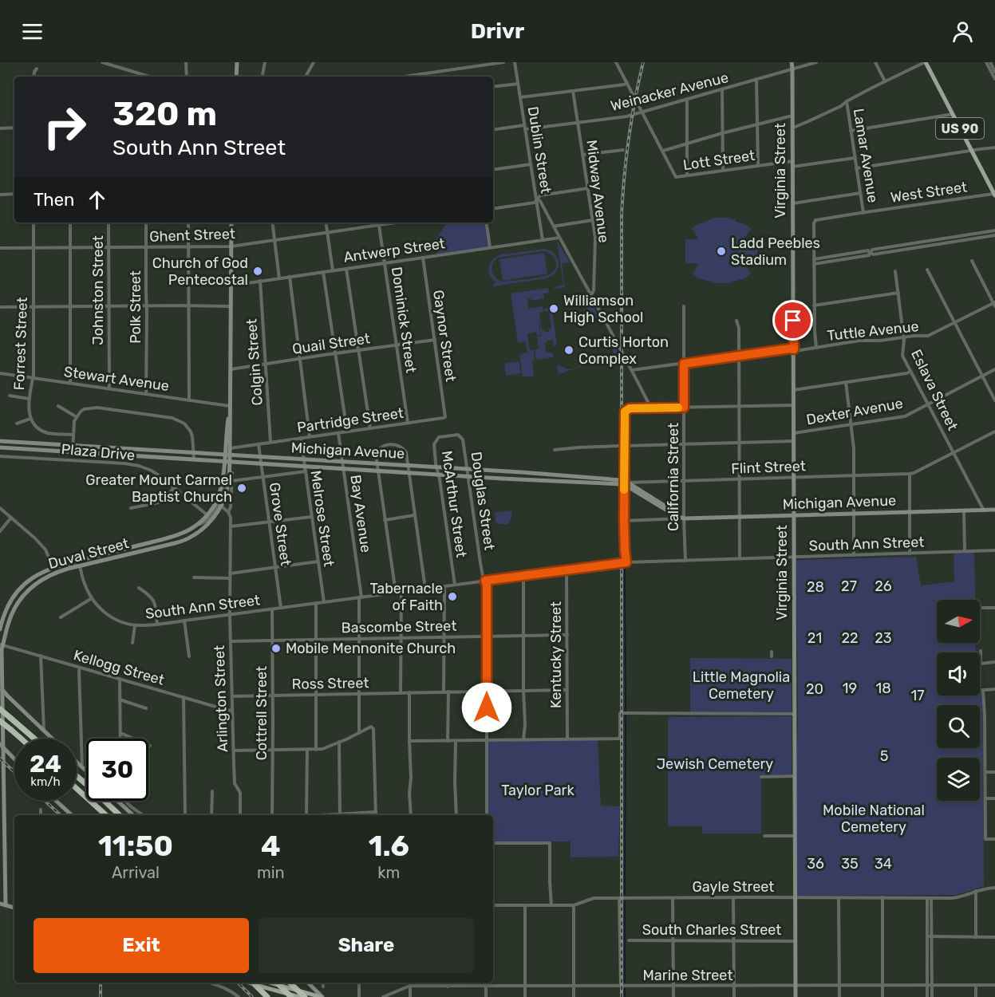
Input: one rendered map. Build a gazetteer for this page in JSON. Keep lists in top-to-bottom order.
{
  "streets": {
    "main road": ["US 90"],
    "street": [
      "Weinacker Avenue",
      "Dublin Street",
      "Lamar Avenue",
      "Lott Street",
      "Virginia Street",
      "Midway Avenue",
      "West Street",
      "Ghent Street",
      "Antwerp Street",
      "Johnston Street",
      "Polk Street",
      "Dominick Street",
      "Tuttle Avenue",
      "Gaynor Street",
      "Forrest Street",
      "Quail Street",
      "Colgin Street",
      "Stewart Avenue",
      "Eslava Street",
      "Dexter Avenue",
      "Partridge Street",
      "Michigan Avenue",
      "Plaza Drive",
      "Flint Street",
      "California Street",
      "Douglas Street",
      "McArthur Street",
      "Bay Avenue",
      "Melrose Street",
      "Grove Street",
      "South Ann Street",
      "Duval Street",
      "Bascombe Street",
      "Kentucky Street",
      "Kellogg Street",
      "Ross Street",
      "Arlington Street",
      "Cottrell Street",
      "Gayle Street",
      "South Charles Street",
      "Marine Street"
    ]
  },
  "crossings": [
    ["Weinacker Avenue", "Dublin Street"],
    ["Weinacker Avenue", "Virginia Street"],
    ["Weinacker Avenue", "Midway Avenue"],
    ["US 90", "West Street"],
    ["Dublin Street", "Antwerp Street"],
    ["Lamar Avenue", "Lott Street"],
    ["Lamar Avenue", "West Street"],
    ["Lott Street", "Virginia Street"],
    ["Virginia Street", "Tuttle Avenue"],
    ["Virginia Street", "Dexter Avenue"],
    ["Virginia Street", "Michigan Avenue"],
    ["Virginia Street", "Flint Street"],
    ["Virginia Street", "South Ann Street"],
    ["Virginia Street", "Gayle Street"],
    ["Virginia Street", "South Charles Street"],
    ["Virginia Street", "Marine Street"],
    ["Ghent Street", "Johnston Street"],
    ["Ghent Street", "Polk Street"],
    ["Ghent Street", "Dominick Street"],
    ["Ghent Street", "Forrest Street"],
    ["Ghent Street", "Duval Street"],
    ["Antwerp Street", "Dominick Street"],
    ["Antwerp Street", "Gaynor Street"],
    ["Antwerp Street", "Colgin Street"],
    ["Antwerp Street", "Duval Street"],
    ["Johnston Street", "Stewart Avenue"],
    ["Polk Street", "Stewart Avenue"],
    ["Dominick Street", "Quail Street"],
    ["Dominick Street", "Partridge Street"],
    ["Tuttle Avenue", "Eslava Street"],
    ["Tuttle Avenue", "California Street"],
    ["Gaynor Street", "Quail Street"],
    ["Gaynor Street", "Partridge Street"],
    ["Forrest Street", "Stewart Avenue"],
    ["Quail Street", "Colgin Street"],
    ["Quail Street", "Duval Street"],
    ["Colgin Street", "Partridge Street"],
    ["Stewart Avenue", "Duval Street"],
    ["Eslava Street", "Dexter Avenue"],
    ["Eslava Street", "Michigan Avenue"],
    ["Dexter Avenue", "California Street"],
    ["Partridge Street", "Bay Avenue"],
    ["Partridge Street", "Melrose Street"],
    ["Partridge Street", "Grove Street"],
    ["Partridge Street", "Duval Street"],
    ["Michigan Avenue", "Flint Street"],
    ["Michigan Avenue", "California Street"],
    ["Michigan Avenue", "Douglas Street"],
    ["Michigan Avenue", "McArthur Street"],
    ["Michigan Avenue", "Bay Avenue"],
    ["Michigan Avenue", "Melrose Street"],
    ["Michigan Avenue", "Grove Street"],
    ["Michigan Avenue", "Duval Street"],
    ["Plaza Drive", "Duval Street"],
    ["Flint Street", "California Street"],
    ["California Street", "South Ann Street"],
    ["Douglas Street", "McArthur Street"],
    ["Douglas Street", "South Ann Street"],
    ["Douglas Street", "Bascombe Street"],
    ["McArthur Street", "South Ann Street"],
    ["Bay Avenue", "South Ann Street"],
    ["Bay Avenue", "Bascombe Street"],
    ["Bay Avenue", "Ross Street"],
    ["Melrose Street", "South Ann Street"],
    ["Grove Street", "South Ann Street"],
    ["South Ann Street", "Duval Street"],
    ["South Ann Street", "Kentucky Street"],
    ["South Ann Street", "Arlington Street"],
    ["South Ann Street", "Cottrell Street"],
    ["Duval Street", "Kellogg Street"],
    ["Bascombe Street", "Kentucky Street"],
    ["Bascombe Street", "Arlington Street"],
    ["Bascombe Street", "Cottrell Street"],
    ["Kellogg Street", "Arlington Street"],
    ["Ross Street", "Arlington Street"],
    ["Ross Street", "Cottrell Street"]
  ],
  "parks": [
    "27",
    "26",
    "28",
    "21",
    "22",
    "23",
    "Little Magnolia Cemetery",
    "19",
    "18",
    "20",
    "17",
    "5",
    "Jewish Cemetery",
    "Taylor Park",
    "Mobile National Cemetery",
    "36",
    "35",
    "34"
  ],
  "places": [
    "Ladd Peebles Stadium",
    "Church of God Pentecostal",
    "Williamson High School",
    "Curtis Horton Complex",
    "Greater Mount Carmel Baptist Church",
    "Tabernacle of Faith",
    "Mobile Mennonite Church"
  ],
  "north": "right",
  "page": {
    "header": "Drivr",
    "turn": ["320 m", "South Ann Street"],
    "then": "Then",
    "speed": "24 km/h",
    "limit": "30",
    "eta": [
      "11:50",
      "Arrival",
      "4",
      "min",
      "1.6",
      "km"
    ],
    "buttons": ["Exit", "Share"]
  }
}
